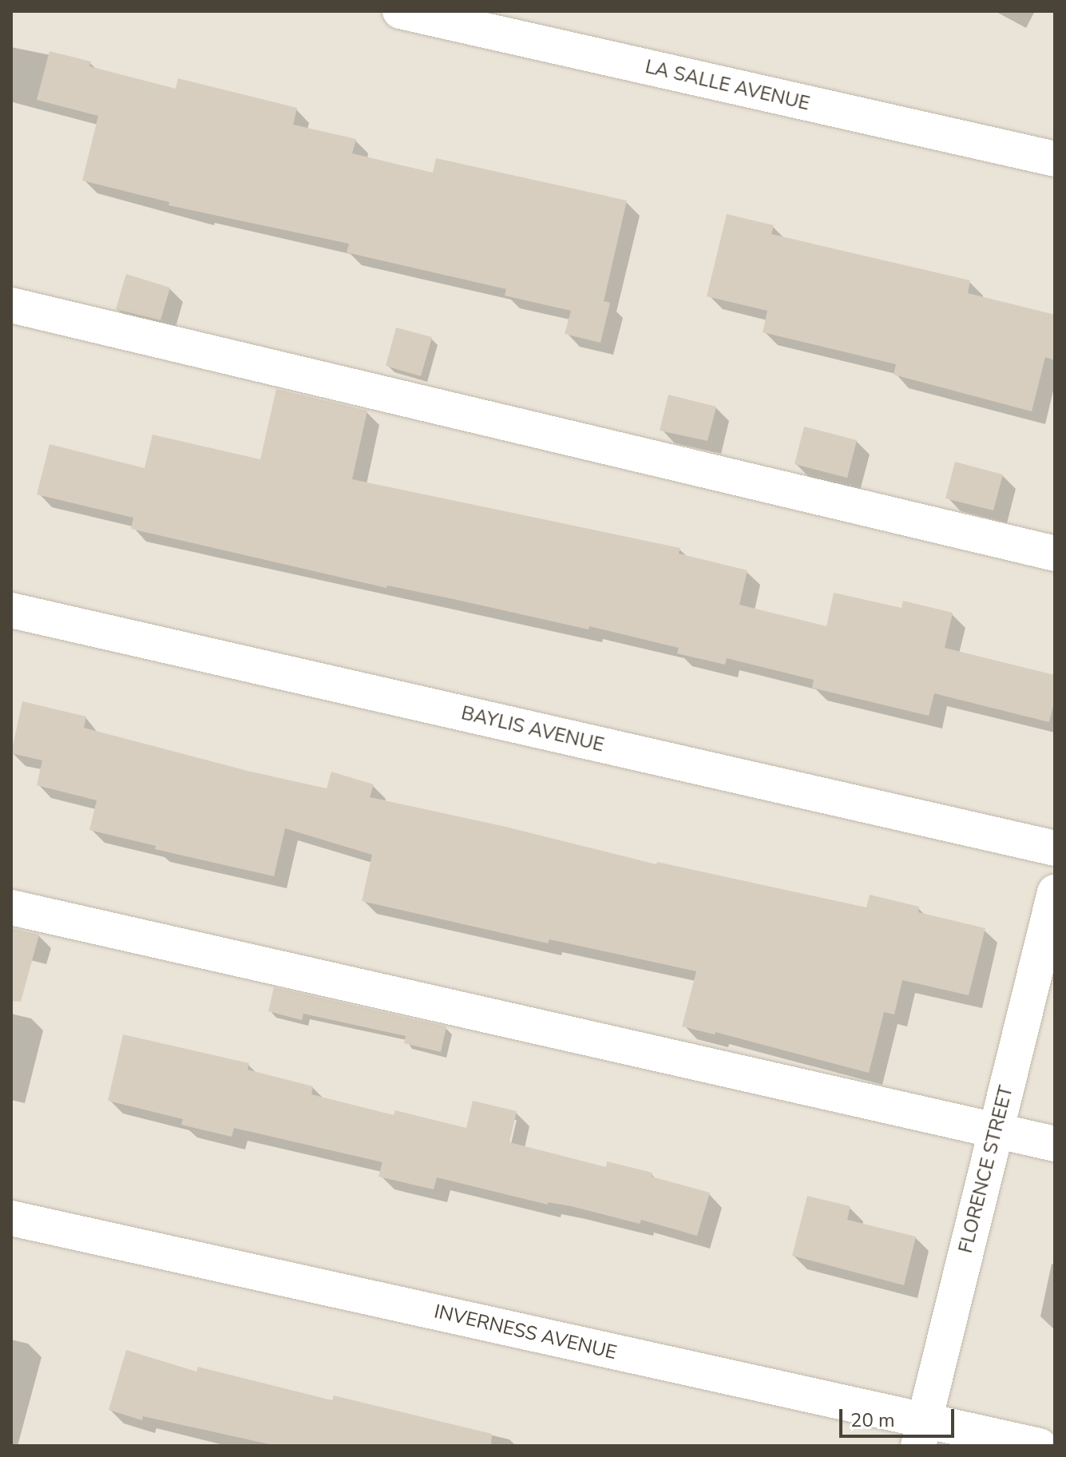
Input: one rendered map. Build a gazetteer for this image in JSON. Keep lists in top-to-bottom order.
{
  "streets": {
    "street": [
      "LA SALLE AVENUE",
      "BAYLIS AVENUE",
      "FLORENCE STREET",
      "INVERNESS AVENUE"
    ]
  },
  "crossings": [
    ["FLORENCE STREET", "INVERNESS AVENUE"]
  ],
  "scale_bar": "20 m"
}
